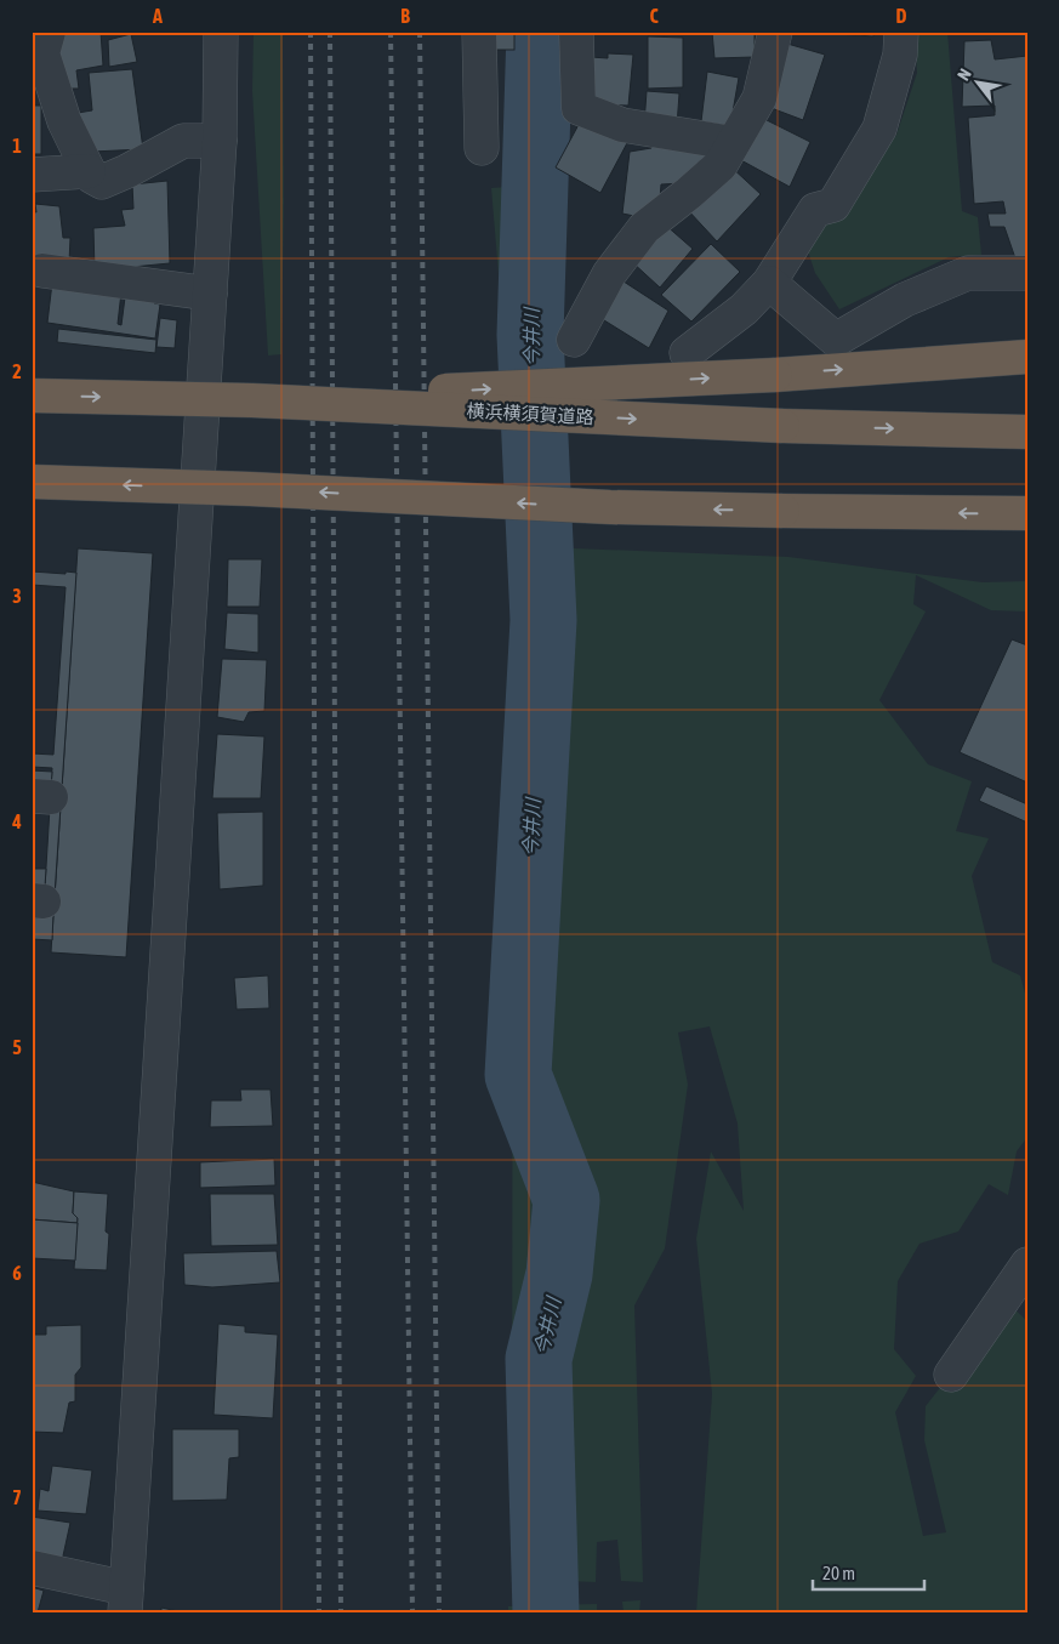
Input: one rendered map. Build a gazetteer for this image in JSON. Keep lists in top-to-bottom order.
{
  "streets": {
    "highway": ["横浜横須賀道路"]
  },
  "water": ["今井川"],
  "scale_bar": "20 m",
  "north": "top left",
  "grid": {
    "columns": [
      "A",
      "B",
      "C",
      "D"
    ],
    "rows": [
      "1",
      "2",
      "3",
      "4",
      "5",
      "6",
      "7"
    ]
  }
}
